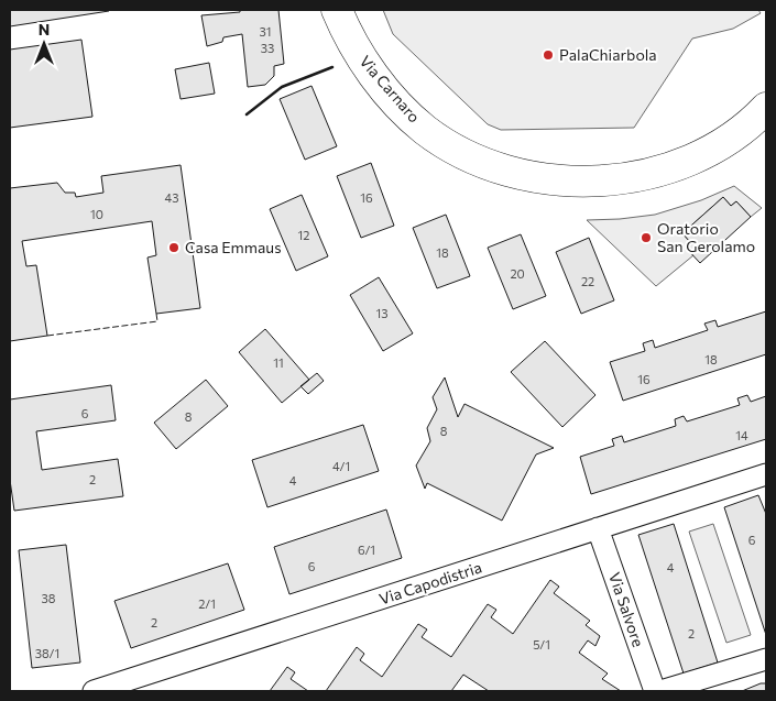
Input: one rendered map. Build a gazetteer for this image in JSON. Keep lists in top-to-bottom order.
{
  "streets": {
    "main road": ["Via Carnaro"],
    "street": ["Via Capodistria", "Via Salvore"]
  },
  "crossings": [
    ["Via Capodistria", "Via Salvore"]
  ],
  "places": ["PalaChiarbola", "Oratorio San Gerolamo", "Casa Emmaus"],
  "house_numbers": [
    "31",
    "33",
    "43",
    "16",
    "10",
    "12",
    "18",
    "20",
    "22",
    "13",
    "18",
    "11",
    "16",
    "6",
    "8",
    "8",
    "14",
    "4/1",
    "2",
    "4",
    "6",
    "6/1",
    "6",
    "4",
    "38",
    "2/1",
    "2",
    "2",
    "5/1",
    "38/1"
  ],
  "north": "top"
}
